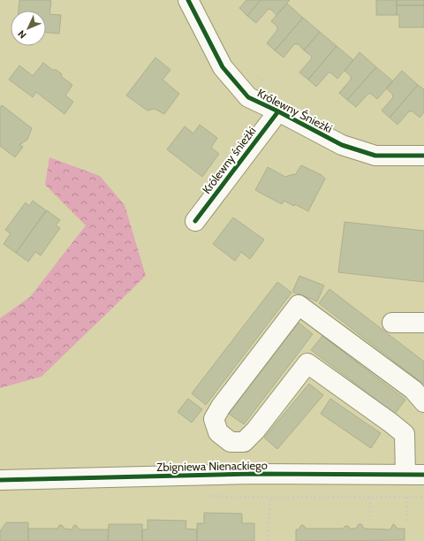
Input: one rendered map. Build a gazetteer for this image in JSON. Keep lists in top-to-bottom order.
{
  "streets": {
    "street": ["Królewny Śnieżki", "Królewny śnieżki", "Zbigniewa Nienackiego"]
  },
  "crossings": [
    ["Królewny Śnieżki", "Królewny śnieżki"]
  ],
  "north": "bottom left"
}
